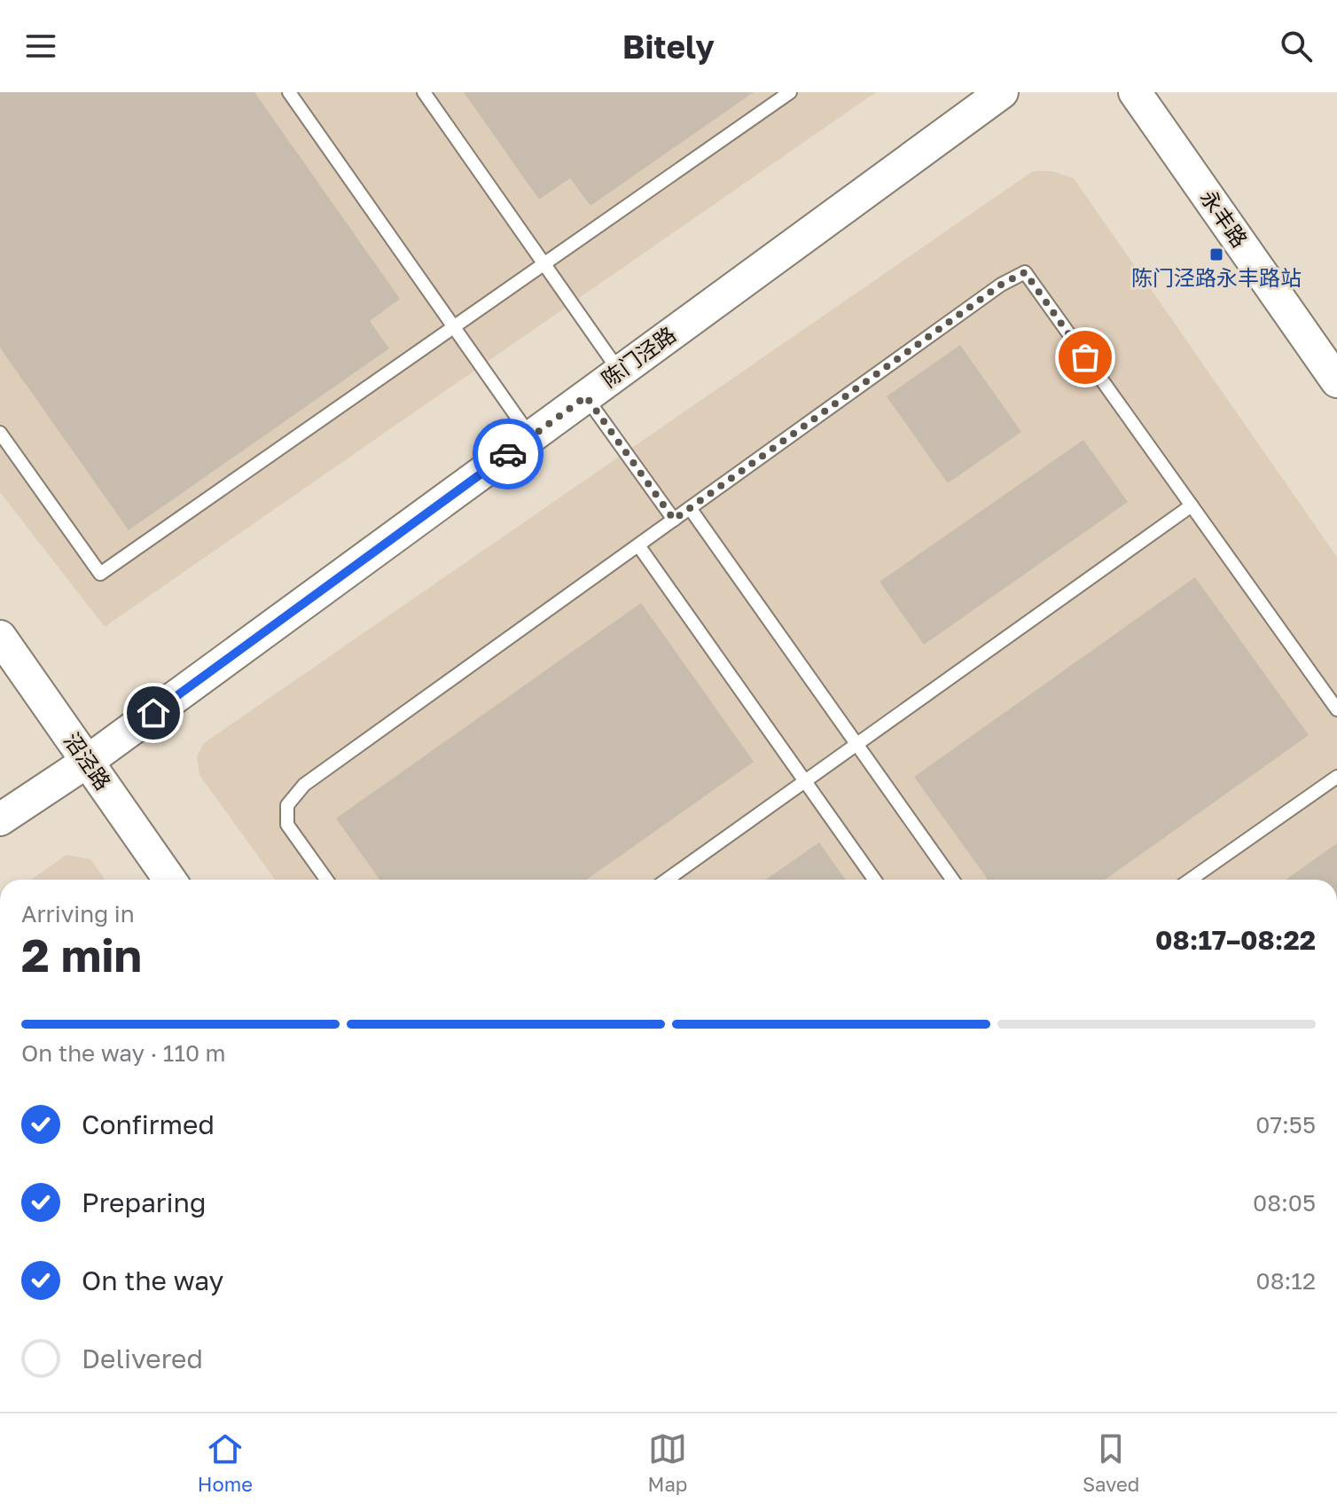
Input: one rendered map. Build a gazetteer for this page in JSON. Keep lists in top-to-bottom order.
{
  "streets": {
    "street": ["永丰路", "陈门泾路", "沼泾路"]
  },
  "crossings": [
    ["陈门泾路", "沼泾路"]
  ],
  "places": {
    "transit": ["陈门泾路永丰路站"]
  },
  "page": {
    "header": "Bitely",
    "heading": ["2 min", "Arriving in", "08:17–08:22"],
    "bar": "On the way · 110 m",
    "list": [
      ["Confirmed", "07:55"],
      ["Preparing", "08:05"],
      ["On the way", "08:12"],
      "Delivered"
    ],
    "tabs": ["Home", "Map", "Saved"]
  }
}
